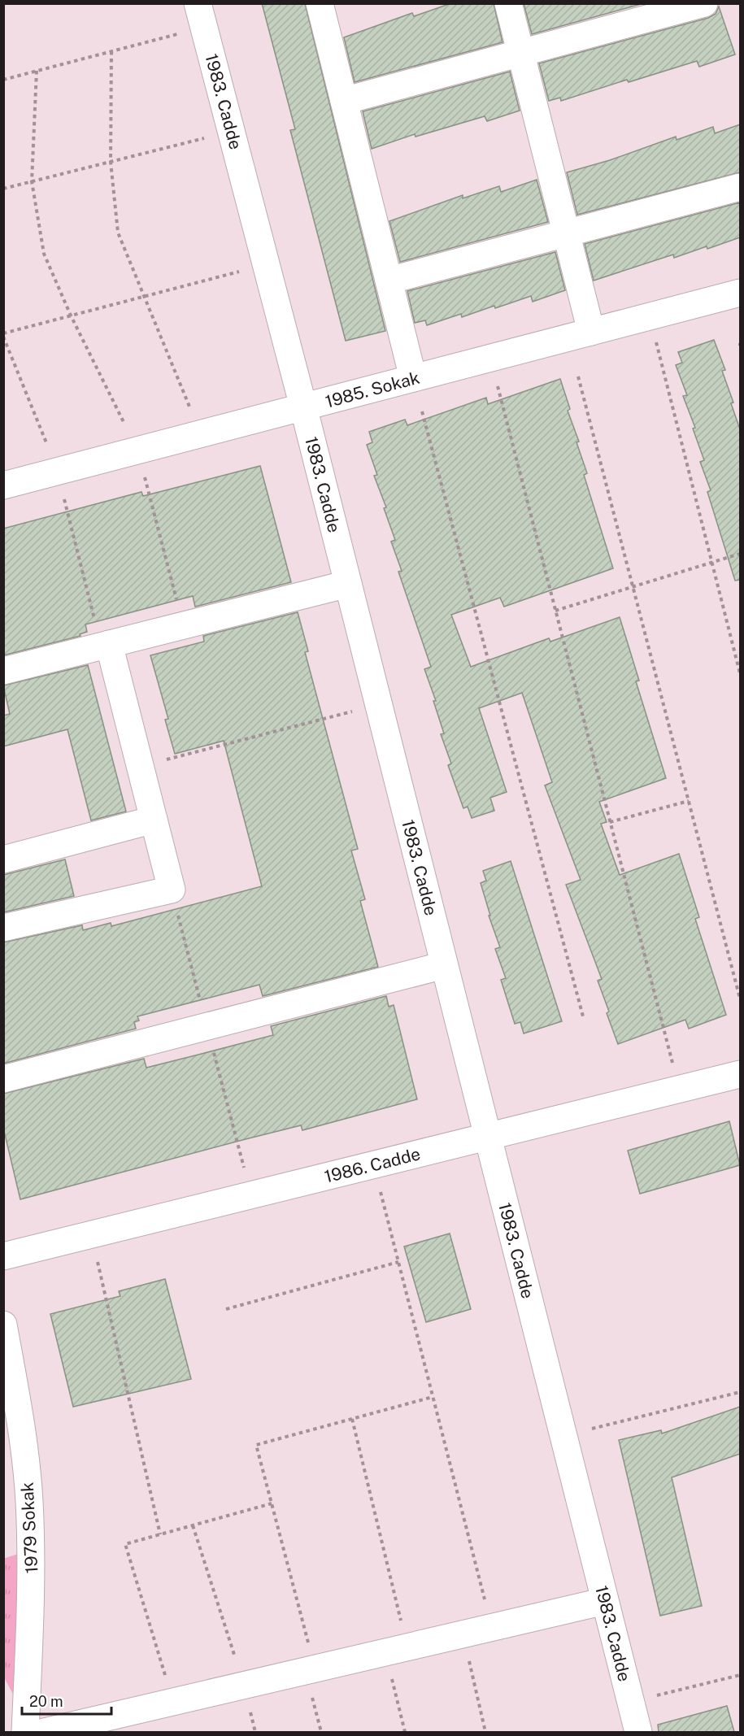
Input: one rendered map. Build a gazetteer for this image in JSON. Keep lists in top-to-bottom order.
{
  "streets": {
    "street": [
      "1983. Cadde",
      "1985. Sokak",
      "1986. Cadde",
      "1979 Sokak"
    ]
  },
  "crossings": [
    ["1983. Cadde", "1985. Sokak"],
    ["1983. Cadde", "1986. Cadde"]
  ],
  "scale_bar": "20 m"
}
